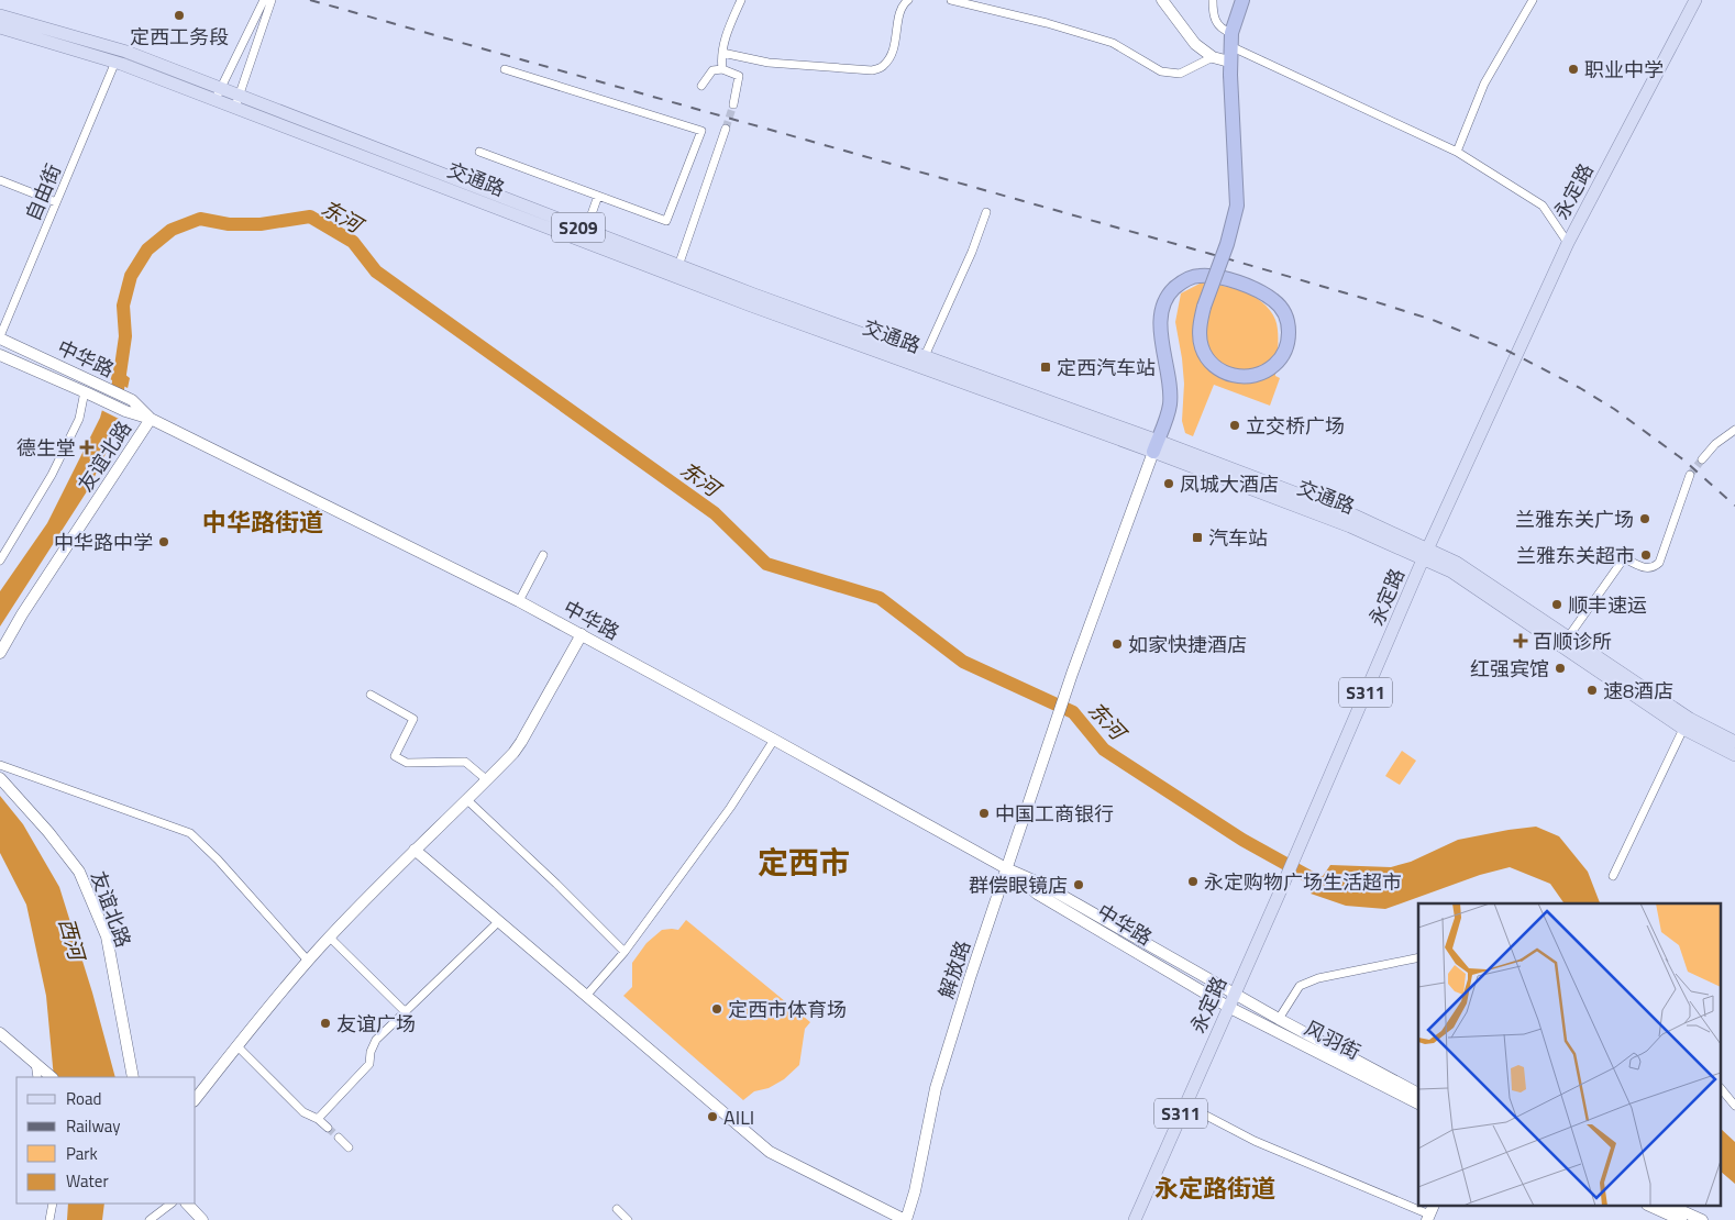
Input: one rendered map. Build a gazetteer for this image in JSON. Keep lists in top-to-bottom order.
{
  "streets": {
    "main road": [
      "交通路",
      "永定路",
      "S209",
      "S311"
    ],
    "street": [
      "自由街",
      "中华路",
      "友谊北路",
      "解放路",
      "风羽街"
    ]
  },
  "crossings": [
    ["交通路", "永定路"],
    ["交通路", "自由街"],
    ["交通路", "解放路"],
    ["永定路", "中华路"],
    ["永定路", "风羽街"],
    ["自由街", "中华路"],
    ["中华路", "友谊北路"],
    ["中华路", "解放路"],
    ["中华路", "风羽街"]
  ],
  "districts": ["中华路街道", "定西市", "永定路街道"],
  "water": ["东河", "西河"],
  "places": {
    "other": [
      "定西工务段",
      "职业中学",
      "立交桥广场",
      "凤城大酒店",
      "兰雅东关广场",
      "中华路中学",
      "兰雅东关超市",
      "顺丰速运",
      "如家快捷酒店",
      "红强宾馆",
      "速8酒店",
      "中国工商银行",
      "永定购物广场生活超市",
      "群偿眼镜店",
      "定西市体育场",
      "友谊广场",
      "AILI"
    ],
    "transit": ["定西汽车站", "汽车站"],
    "health": ["德生堂", "百顺诊所"]
  },
  "legend": [
    "Road",
    "Railway",
    "Park",
    "Water"
  ]
}
